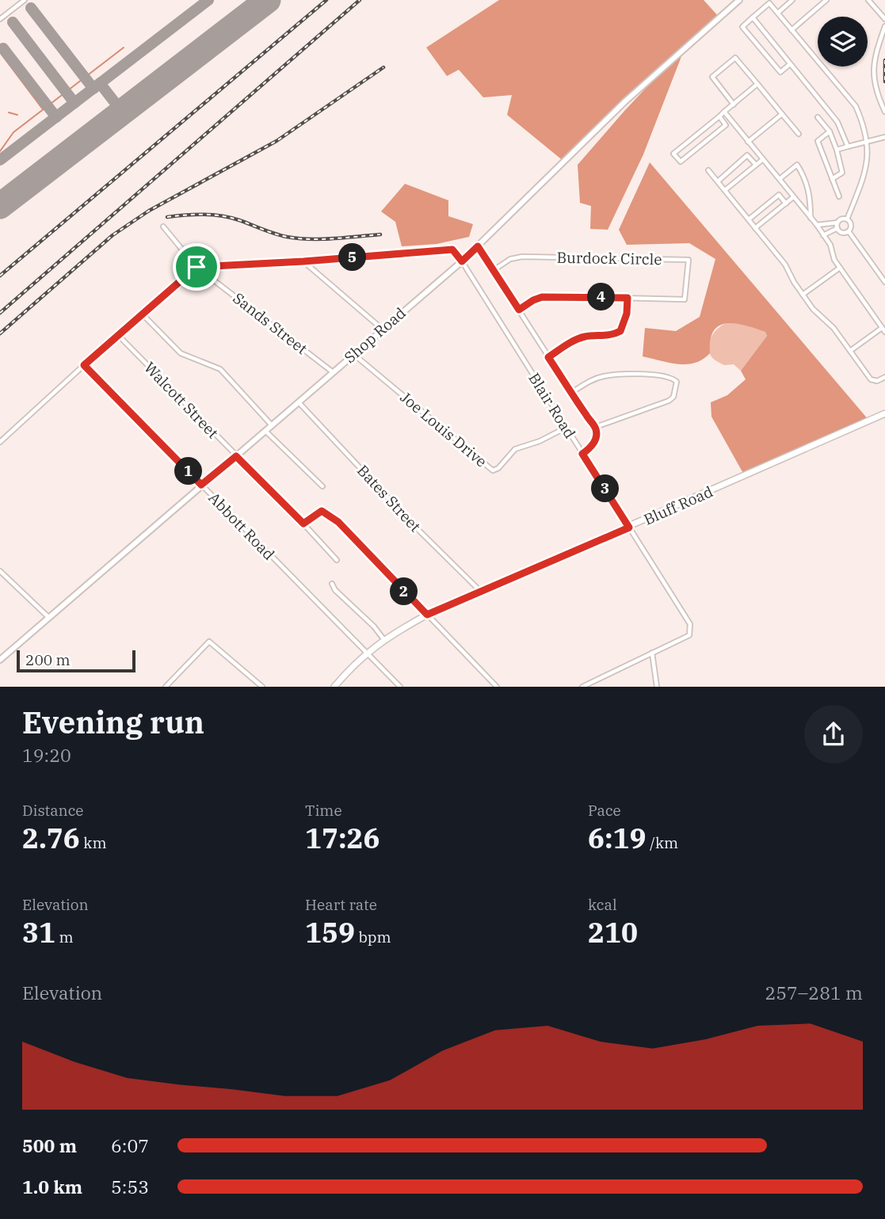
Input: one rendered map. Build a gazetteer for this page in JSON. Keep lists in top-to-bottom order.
{
  "streets": {
    "main road": ["Bluff Road"],
    "street": [
      "Burdock Circle",
      "Sands Street",
      "Shop Road",
      "Walcott Street",
      "Blair Road",
      "Joe Louis Drive",
      "Bates Street",
      "Abbott Road"
    ]
  },
  "crossings": [
    ["Sands Street", "Shop Road"],
    ["Shop Road", "Walcott Street"],
    ["Shop Road", "Blair Road"],
    ["Shop Road", "Joe Louis Drive"],
    ["Shop Road", "Bates Street"],
    ["Shop Road", "Abbott Road"],
    ["Blair Road", "Joe Louis Drive"],
    ["Blair Road", "Bluff Road"],
    ["Bates Street", "Bluff Road"],
    ["Bluff Road", "Abbott Road"]
  ],
  "scale_bar": "200 m",
  "page": {
    "pins": [
      "5",
      "4",
      "1",
      "3",
      "2"
    ],
    "scale": "200 m",
    "heading": ["Evening run", "19:20"],
    "stats": [
      ["Distance", "2.76 km"],
      ["Time", "17:26"],
      ["Pace", "6:19 /km"],
      ["Elevation", "31 m"],
      ["Heart rate", "159 bpm"],
      ["kcal", "210"]
    ],
    "chart": ["Elevation", "257–281 m"],
    "list": [
      {
        "name": "500 m",
        "note": "6:07"
      },
      {
        "name": "1.0 km",
        "note": "5:53"
      }
    ]
  }
}
